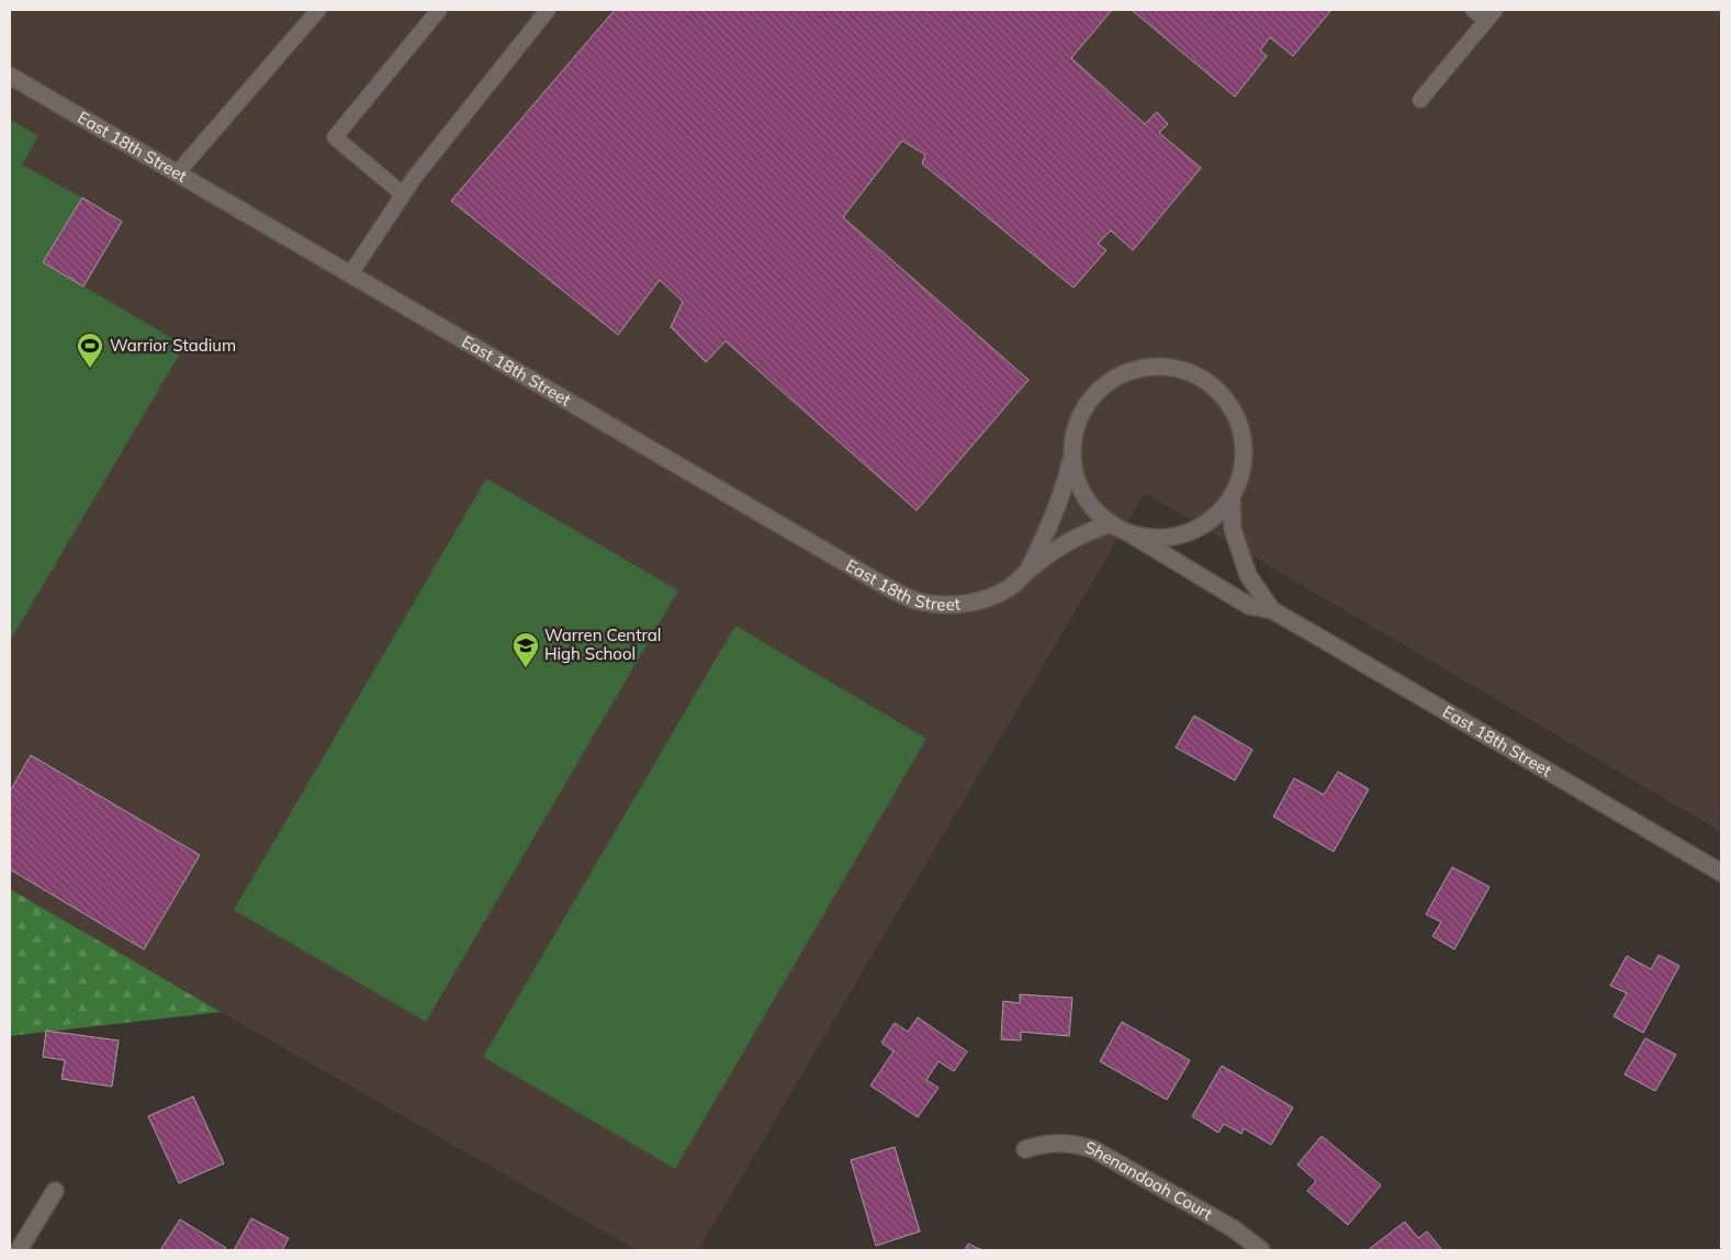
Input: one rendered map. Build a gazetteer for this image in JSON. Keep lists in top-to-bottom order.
{
  "streets": {
    "street": ["East 18th Street", "Shenandoah Court"]
  },
  "places": {
    "sports": ["Warrior Stadium"],
    "school or university": ["Warren Central High School"]
  }
}
